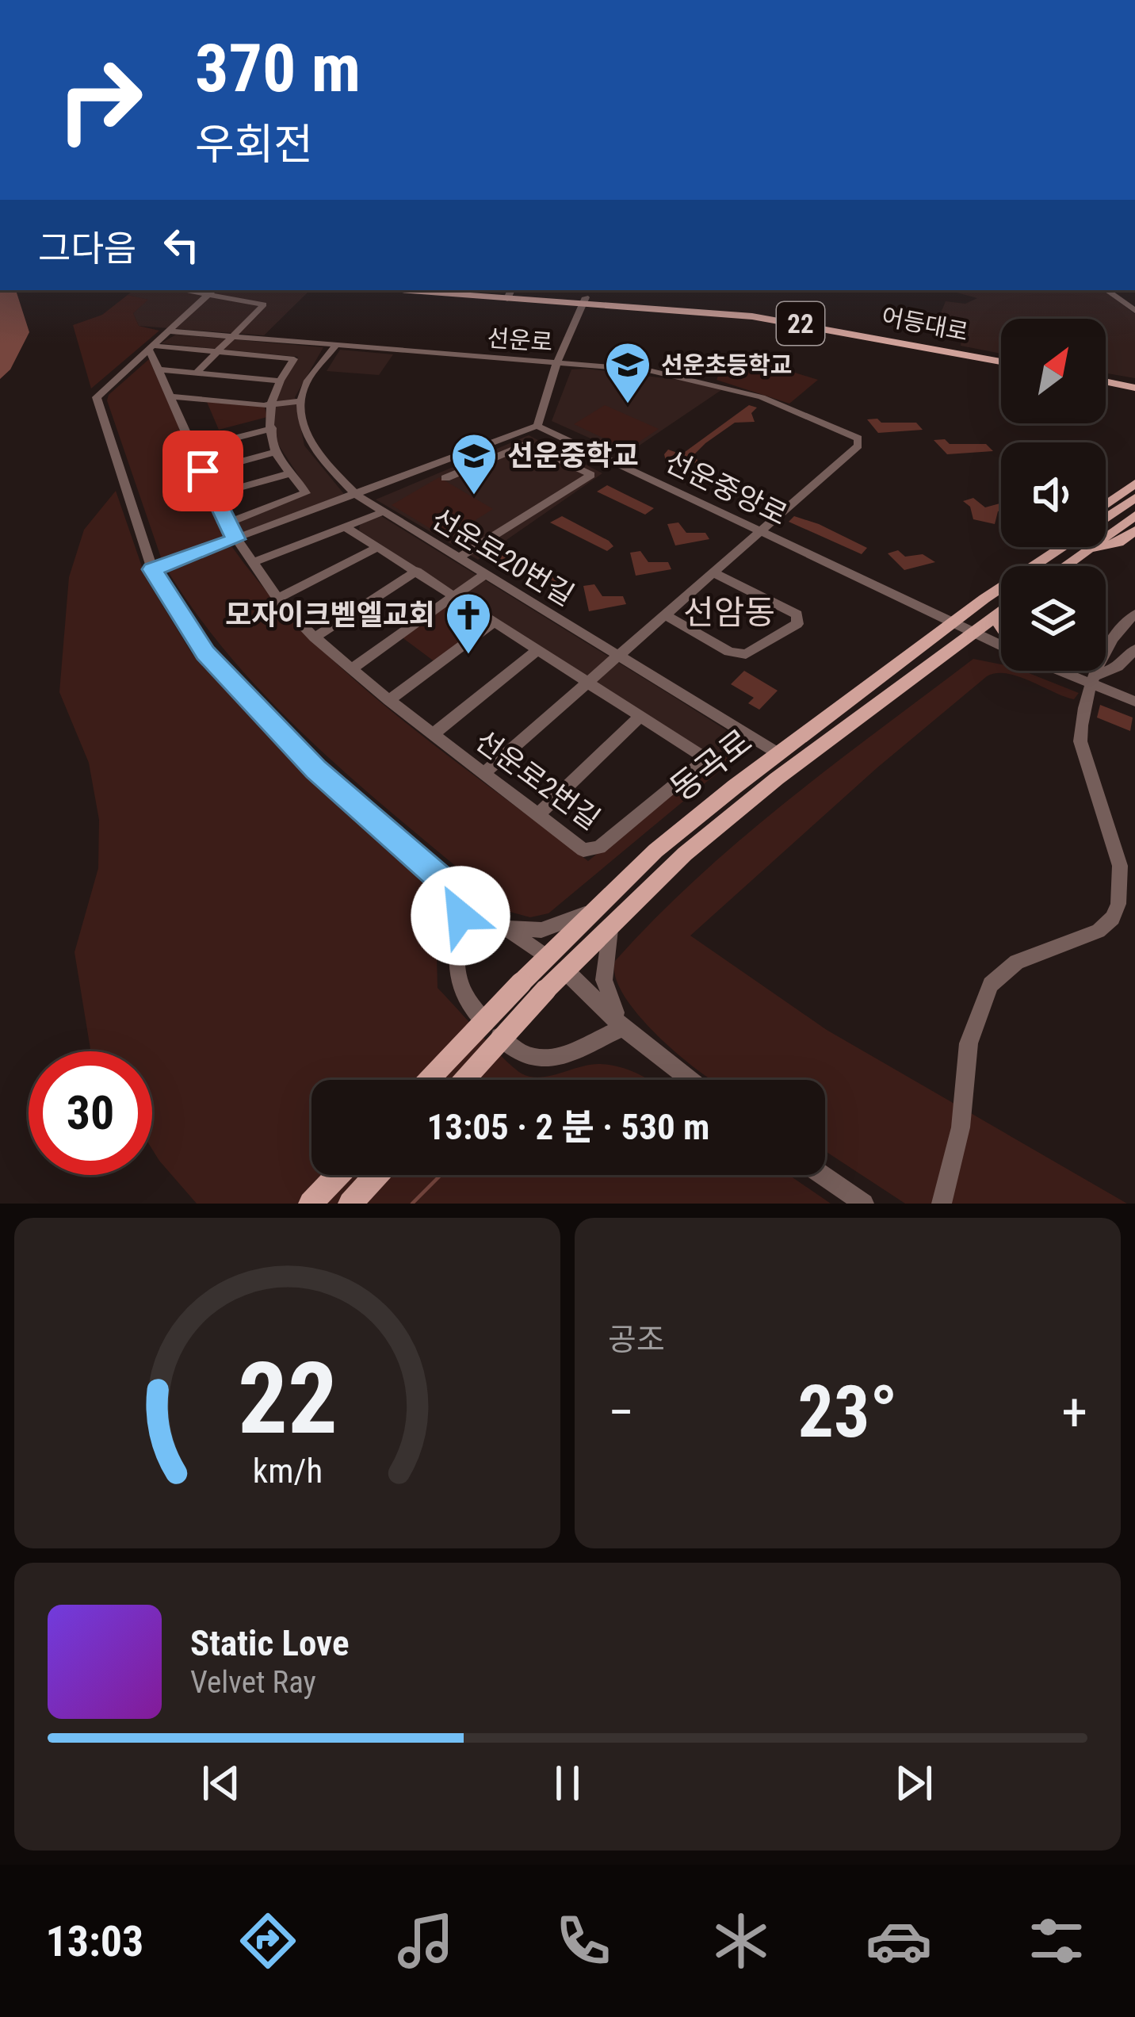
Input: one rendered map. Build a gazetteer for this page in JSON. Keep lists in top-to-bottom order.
{
  "streets": {
    "main road": ["22", "어등대로", "동곡로"],
    "street": [
      "선운로",
      "선운중앙로",
      "선운로20번길",
      "선운로2번길"
    ]
  },
  "crossings": [
    ["선운로", "선운중앙로"],
    ["선운중앙로", "동곡로"],
    ["선운로20번길", "동곡로"]
  ],
  "districts": ["선암동"],
  "places": {
    "school or university": ["선운초등학교", "선운중학교"],
    "church": ["모자이크벧엘교회"]
  },
  "north": "top right",
  "page": {
    "turn": ["370 m", "우회전"],
    "then": "그다음",
    "limit": "30",
    "trip": "13:05 · 2 분 · 530 m",
    "tile": "공조",
    "heat": ["−", "23°", "+"],
    "song": ["Static Love", "Velvet Ray"],
    "tabs": "13:03",
    "gauge": ["22", "km/h"]
  }
}
